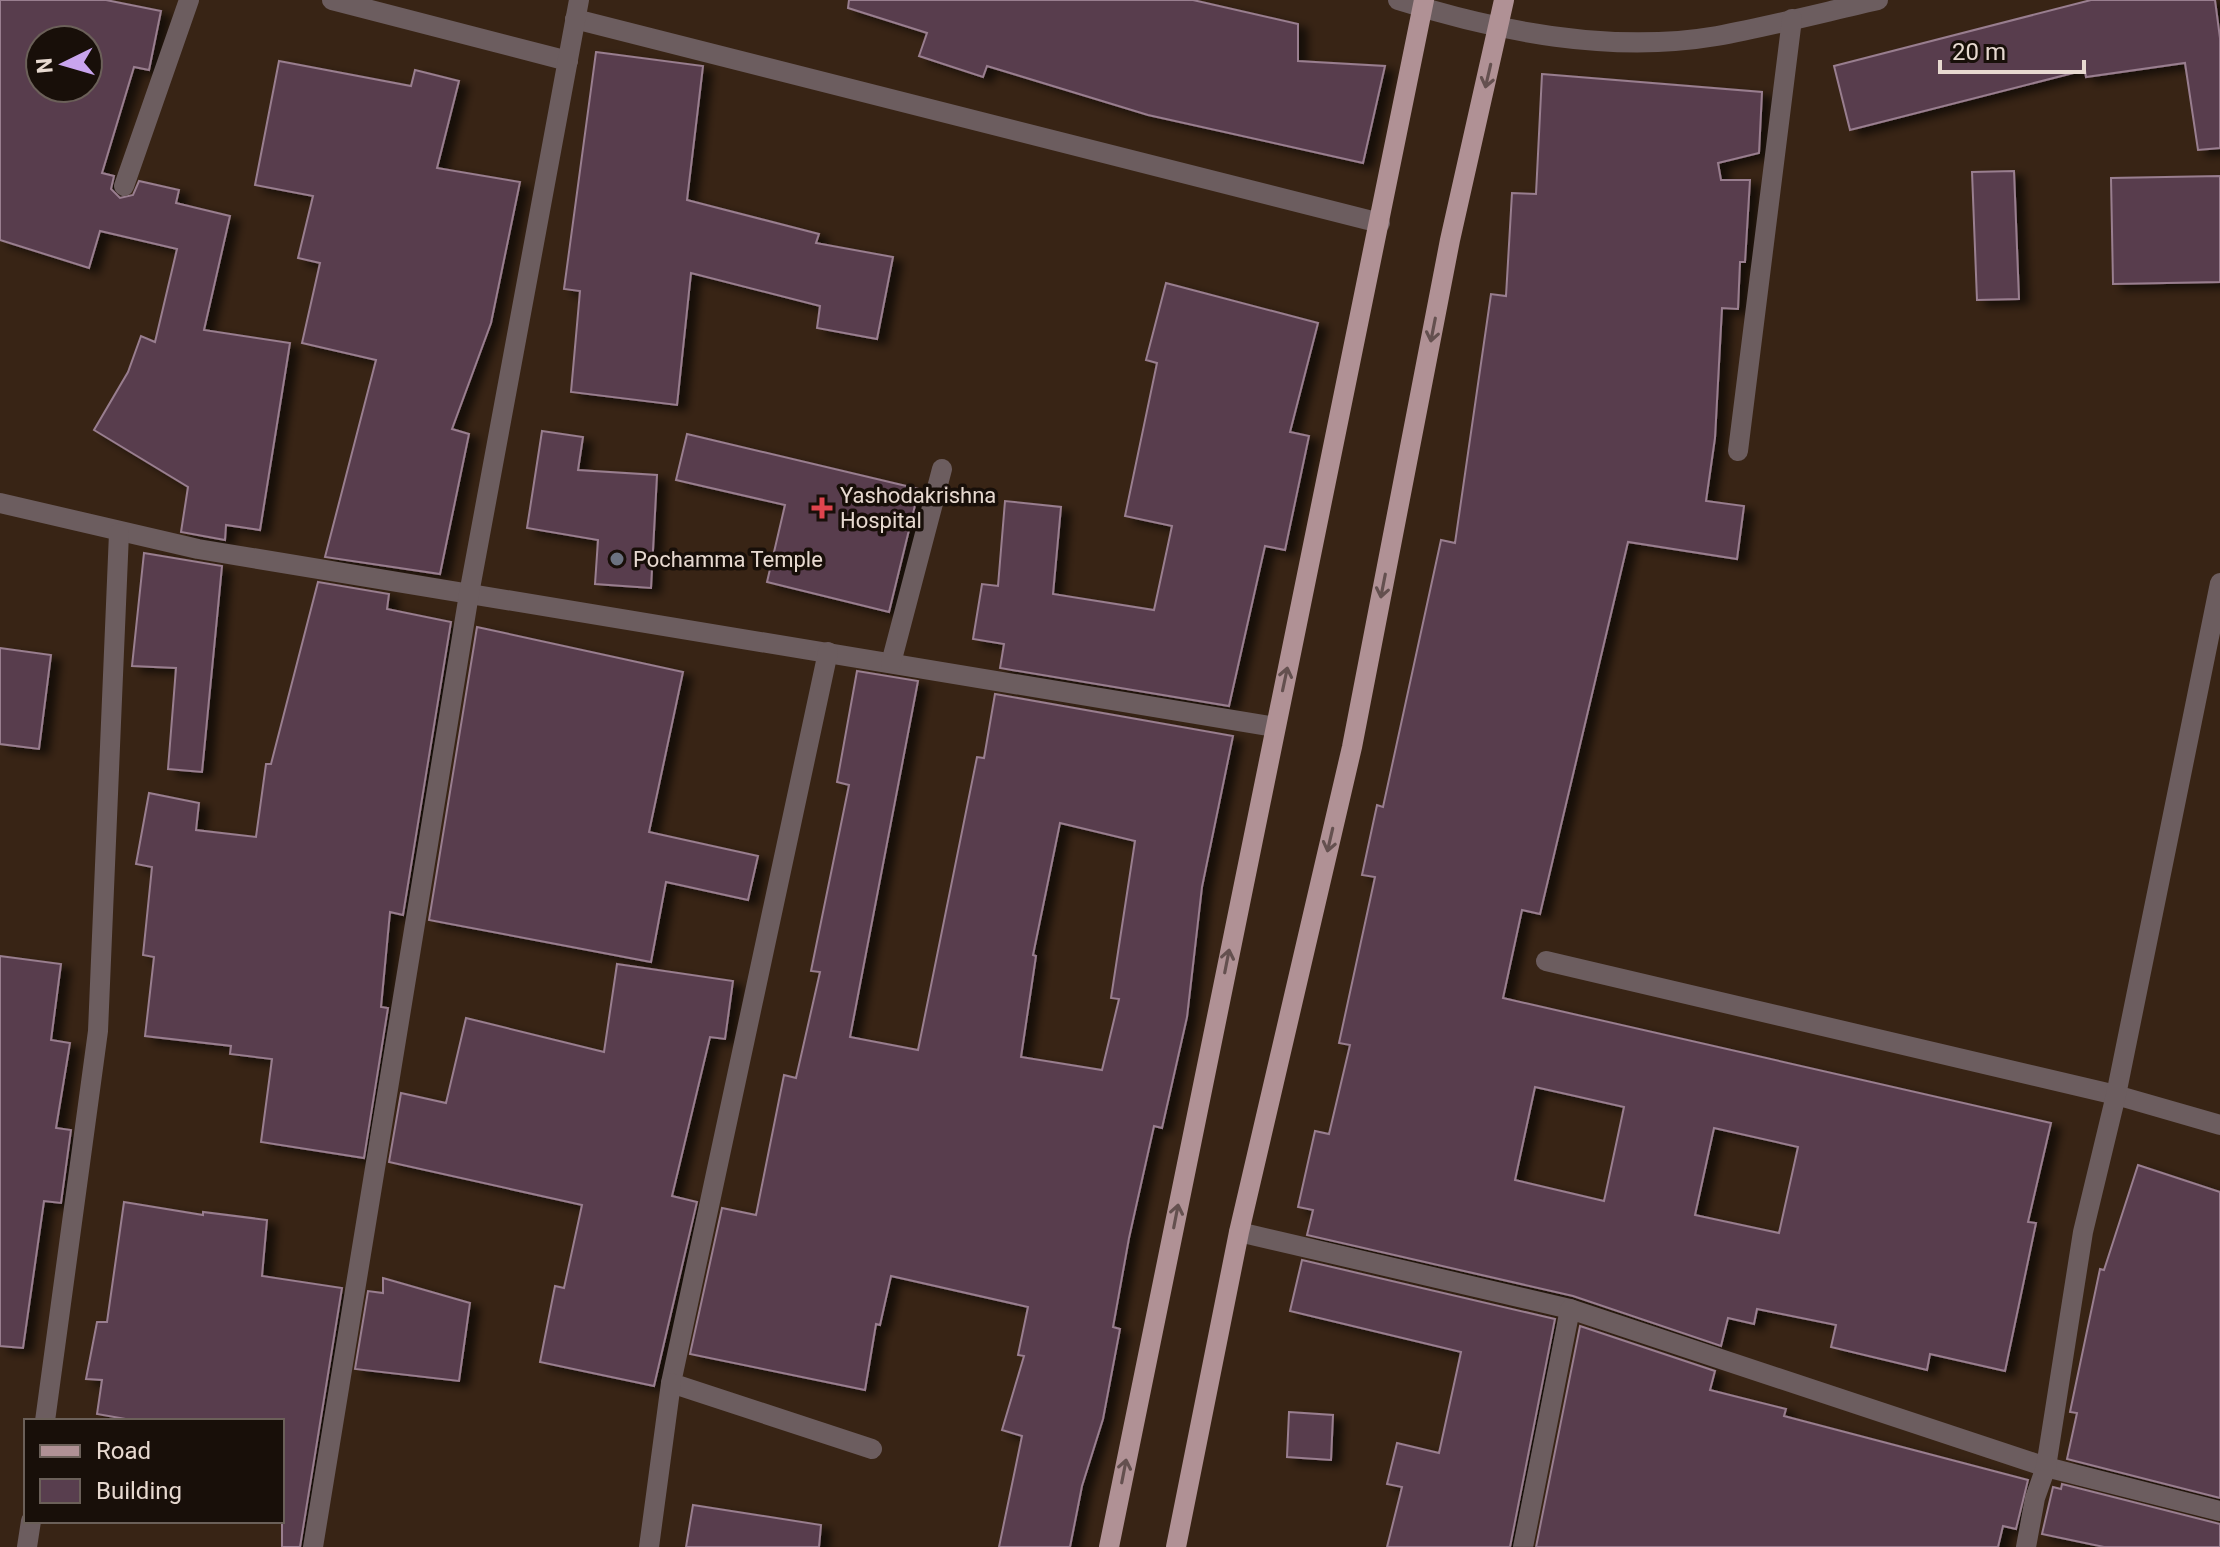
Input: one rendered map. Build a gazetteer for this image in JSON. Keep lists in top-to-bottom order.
{
  "places": {
    "health": ["Yashodakrishna Hospital"],
    "other": ["Pochamma Temple"]
  },
  "legend": ["Road", "Building"],
  "scale_bar": "20 m",
  "north": "left"
}
